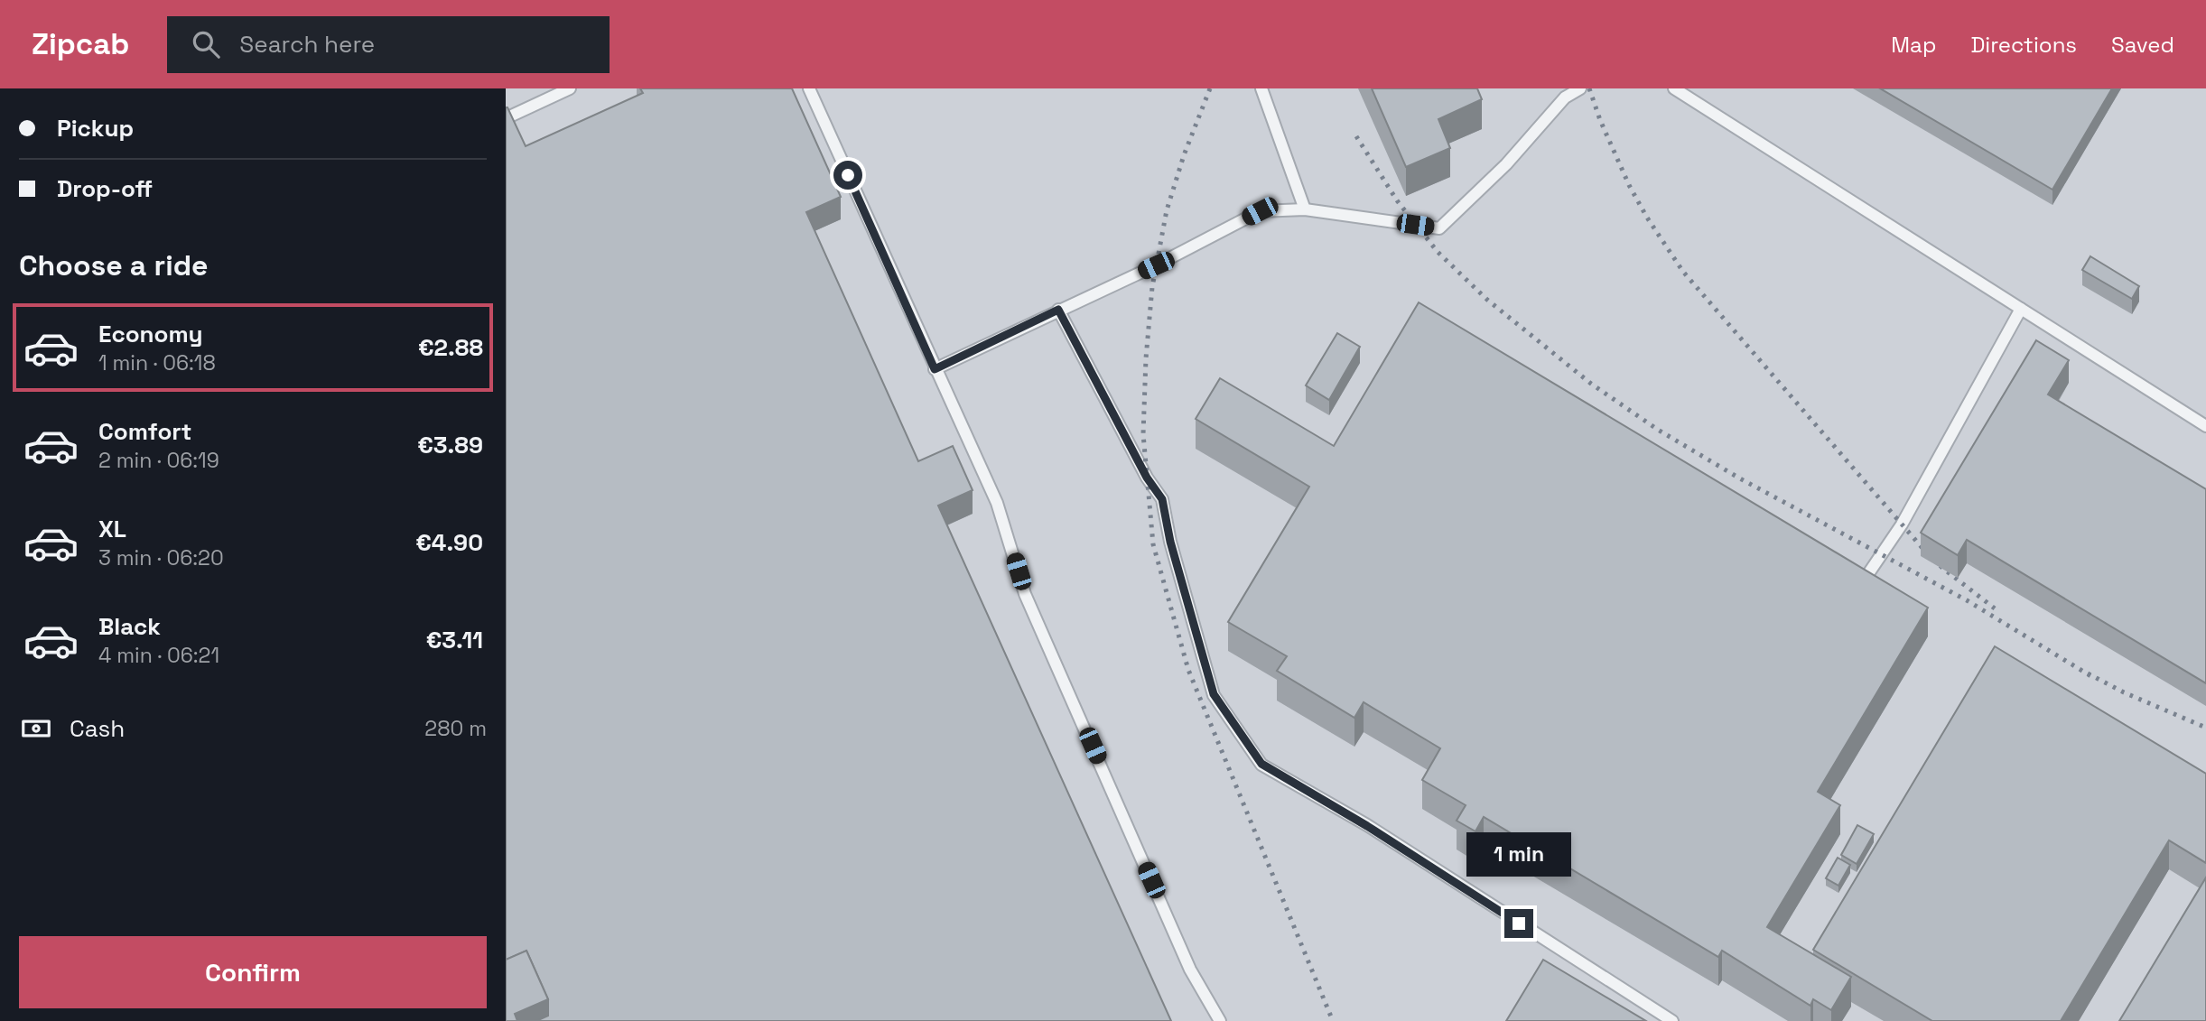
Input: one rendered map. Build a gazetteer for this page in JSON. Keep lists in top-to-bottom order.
{
  "page": {
    "header": "Zipcab",
    "search": "Search here",
    "nav": ["Map", "Directions", "Saved"],
    "banner": ["Pickup", "Drop-off"],
    "heading": "Choose a ride",
    "list": [
      {
        "name": "Economy",
        "note": "1 min · 06:18",
        "value": "€2.88"
      },
      {
        "name": "Comfort",
        "note": "2 min · 06:19",
        "value": "€3.89"
      },
      {
        "name": "XL",
        "note": "3 min · 06:20",
        "value": "€4.90"
      },
      {
        "name": "Black",
        "note": "4 min · 06:21",
        "value": "€3.11"
      }
    ],
    "pay": ["Cash", "280 m"],
    "bubble": "1 min",
    "buttons": "Confirm"
  }
}
